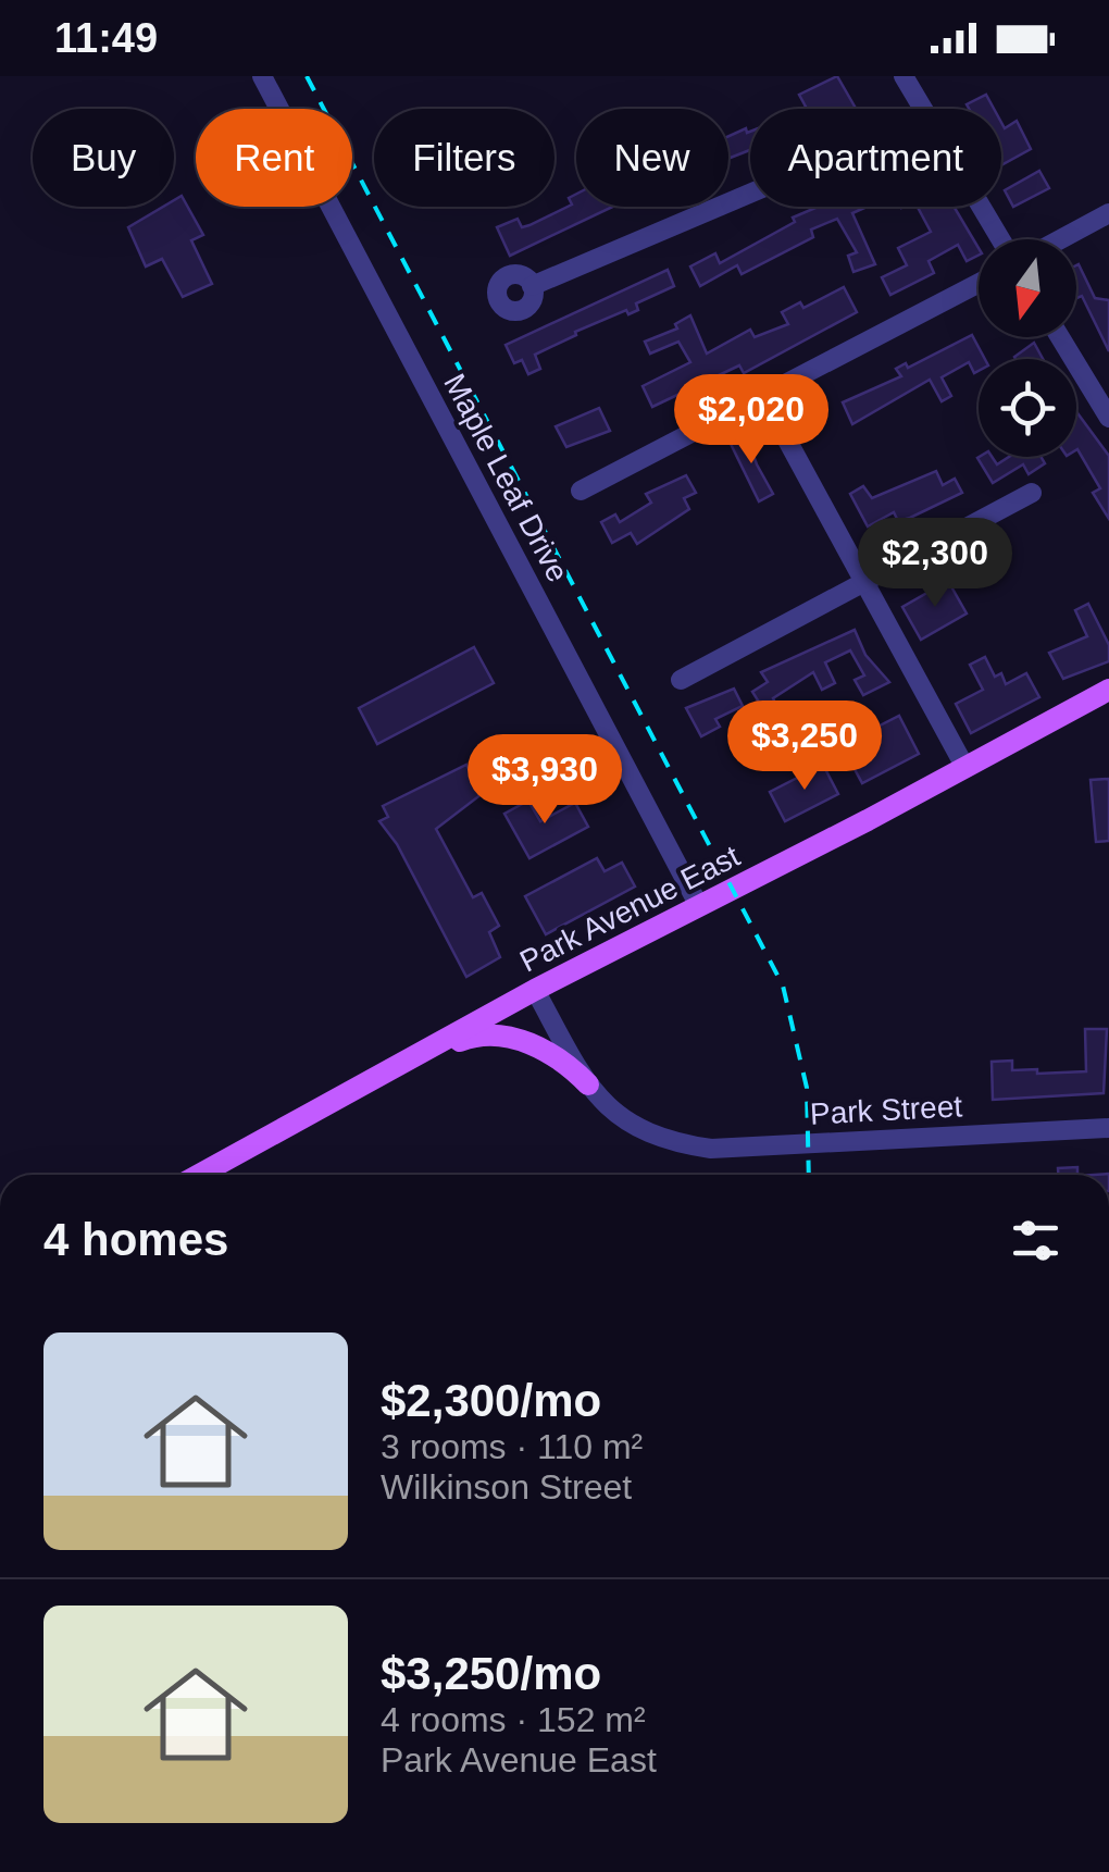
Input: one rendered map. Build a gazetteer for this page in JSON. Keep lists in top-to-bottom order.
{
  "streets": {
    "main road": ["Park Avenue East"],
    "street": ["Maple Leaf Drive", "Park Street"]
  },
  "crossings": [
    ["Maple Leaf Drive", "Park Avenue East"]
  ],
  "north": "bottom",
  "page": {
    "status": "11:49",
    "chip": [
      "Buy",
      "Rent",
      "Filters",
      "New",
      "Apartment"
    ],
    "price": [
      "$2,020",
      "$2,300",
      "$3,250",
      "$3,930"
    ],
    "heading": "4 homes",
    "list": [
      {
        "name": "$2,300/mo",
        "note": "3 rooms · 110 m² · Wilkinson Street"
      },
      {
        "name": "$3,250/mo",
        "note": "4 rooms · 152 m² · Park Avenue East"
      }
    ]
  }
}
